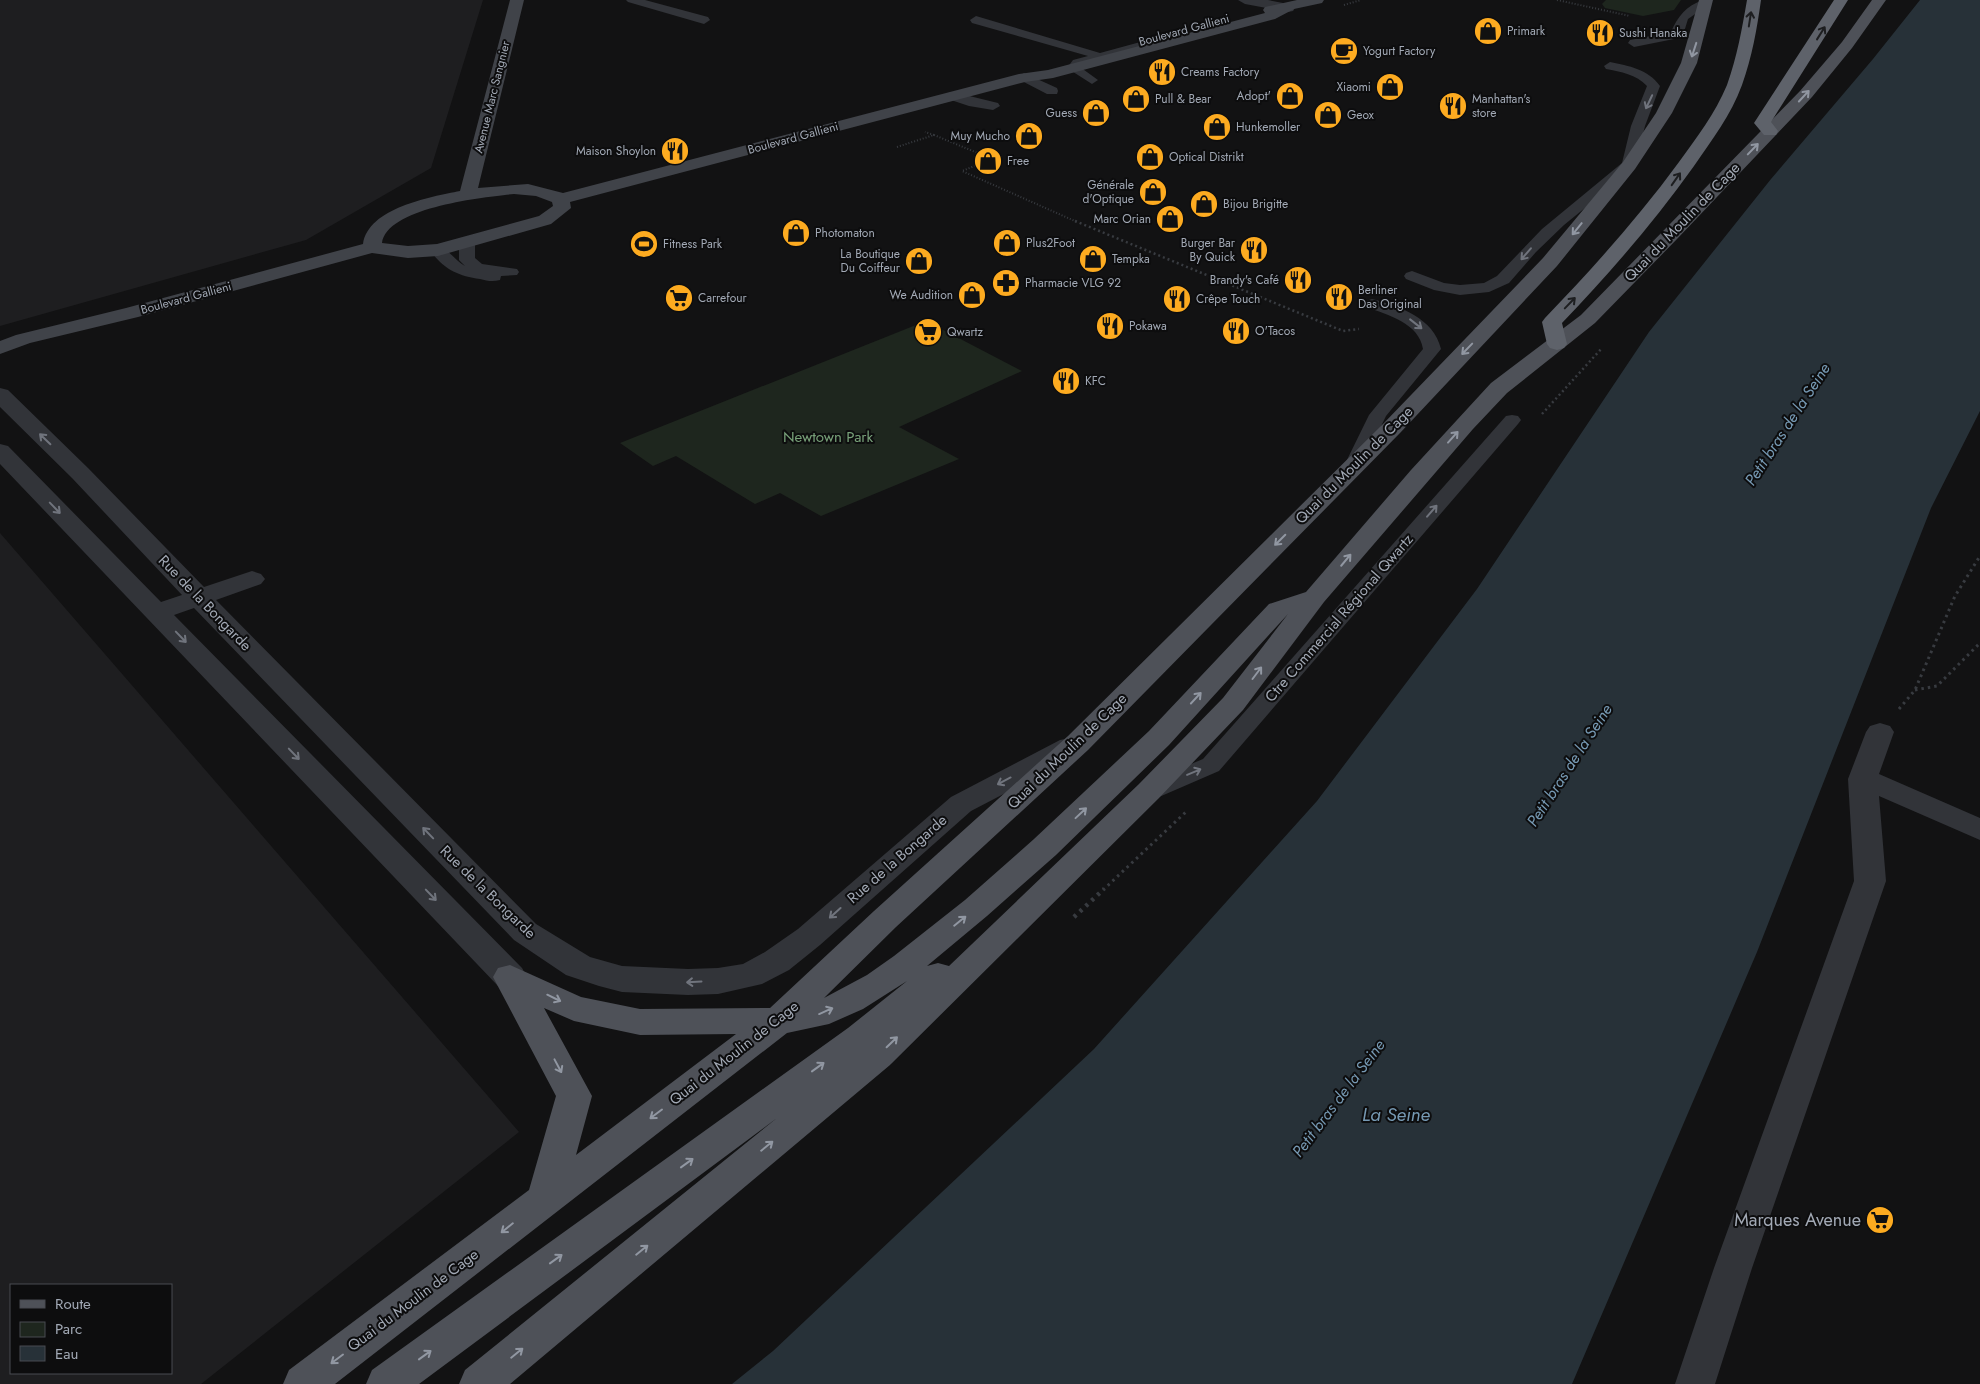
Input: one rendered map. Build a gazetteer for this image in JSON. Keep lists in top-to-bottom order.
{
  "streets": {
    "main road": ["Boulevard Gallieni", "Avenue Marc Sangnier", "Quai du Moulin de Cage"],
    "street": ["Rue de la Bongarde"],
    "lane": ["Ctre Commercial Régional Qwartz"]
  },
  "crossings": [
    ["Quai du Moulin de Cage", "Rue de la Bongarde"],
    ["Quai du Moulin de Cage", "Ctre Commercial Régional Qwartz"]
  ],
  "one_way": ["Rue de la Bongarde", "Ctre Commercial Régional Qwartz"],
  "water": ["Petit bras de la Seine", "La Seine"],
  "parks": ["Newtown Park"],
  "places": {
    "shop": [
      "Primark",
      "Xiaomi",
      "Adopt'",
      "Pull & Bear",
      "Guess",
      "Geox",
      "Hunkemoller",
      "Muy Mucho",
      "Optical Distrikt",
      "Free",
      "Générale d'Optique",
      "Bijou Brigitte",
      "Marc Orian",
      "Photomaton",
      "Plus2Foot",
      "Tempka",
      "La Boutique Du Coiffeur",
      "We Audition"
    ],
    "restaurant": [
      "Sushi Hanaka",
      "Creams Factory",
      "Manhattan's store",
      "Maison Shoylon",
      "Burger Bar By Quick",
      "Brandy's Café",
      "Berliner Das Original",
      "Crêpe Touch",
      "Pokawa",
      "O'Tacos",
      "KFC"
    ],
    "cafe": ["Yogurt Factory"],
    "sports": ["Fitness Park"],
    "pharmacy": ["Pharmacie VLG 92"],
    "supermarket": ["Carrefour", "Qwartz", "Marques Avenue"]
  },
  "legend": ["Route", "Parc", "Eau"]
}
